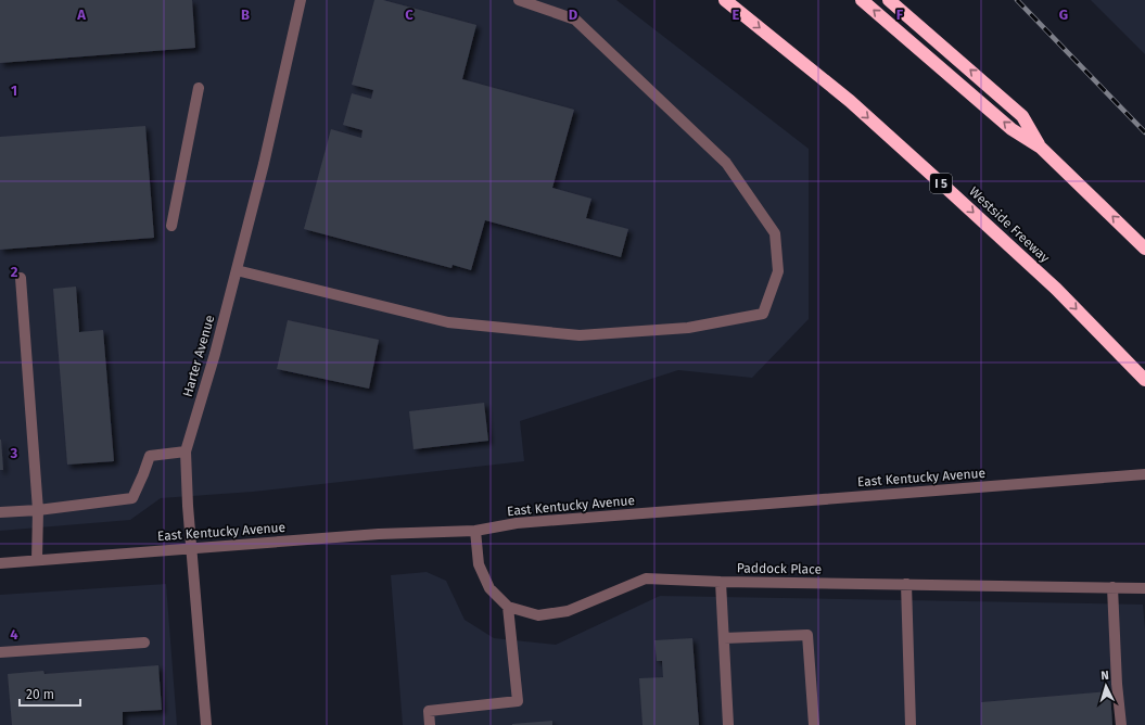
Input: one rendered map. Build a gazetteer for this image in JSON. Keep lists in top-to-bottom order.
{
  "streets": {
    "highway": ["I 5", "Westside Freeway"],
    "street": ["Harter Avenue", "East Kentucky Avenue", "Paddock Place"]
  },
  "crossings": [
    ["Harter Avenue", "East Kentucky Avenue"],
    ["East Kentucky Avenue", "Paddock Place"]
  ],
  "scale_bar": "20 m",
  "north": "top",
  "grid": {
    "columns": [
      "A",
      "B",
      "C",
      "D",
      "E",
      "F",
      "G"
    ],
    "rows": [
      "1",
      "2",
      "3",
      "4"
    ]
  }
}
